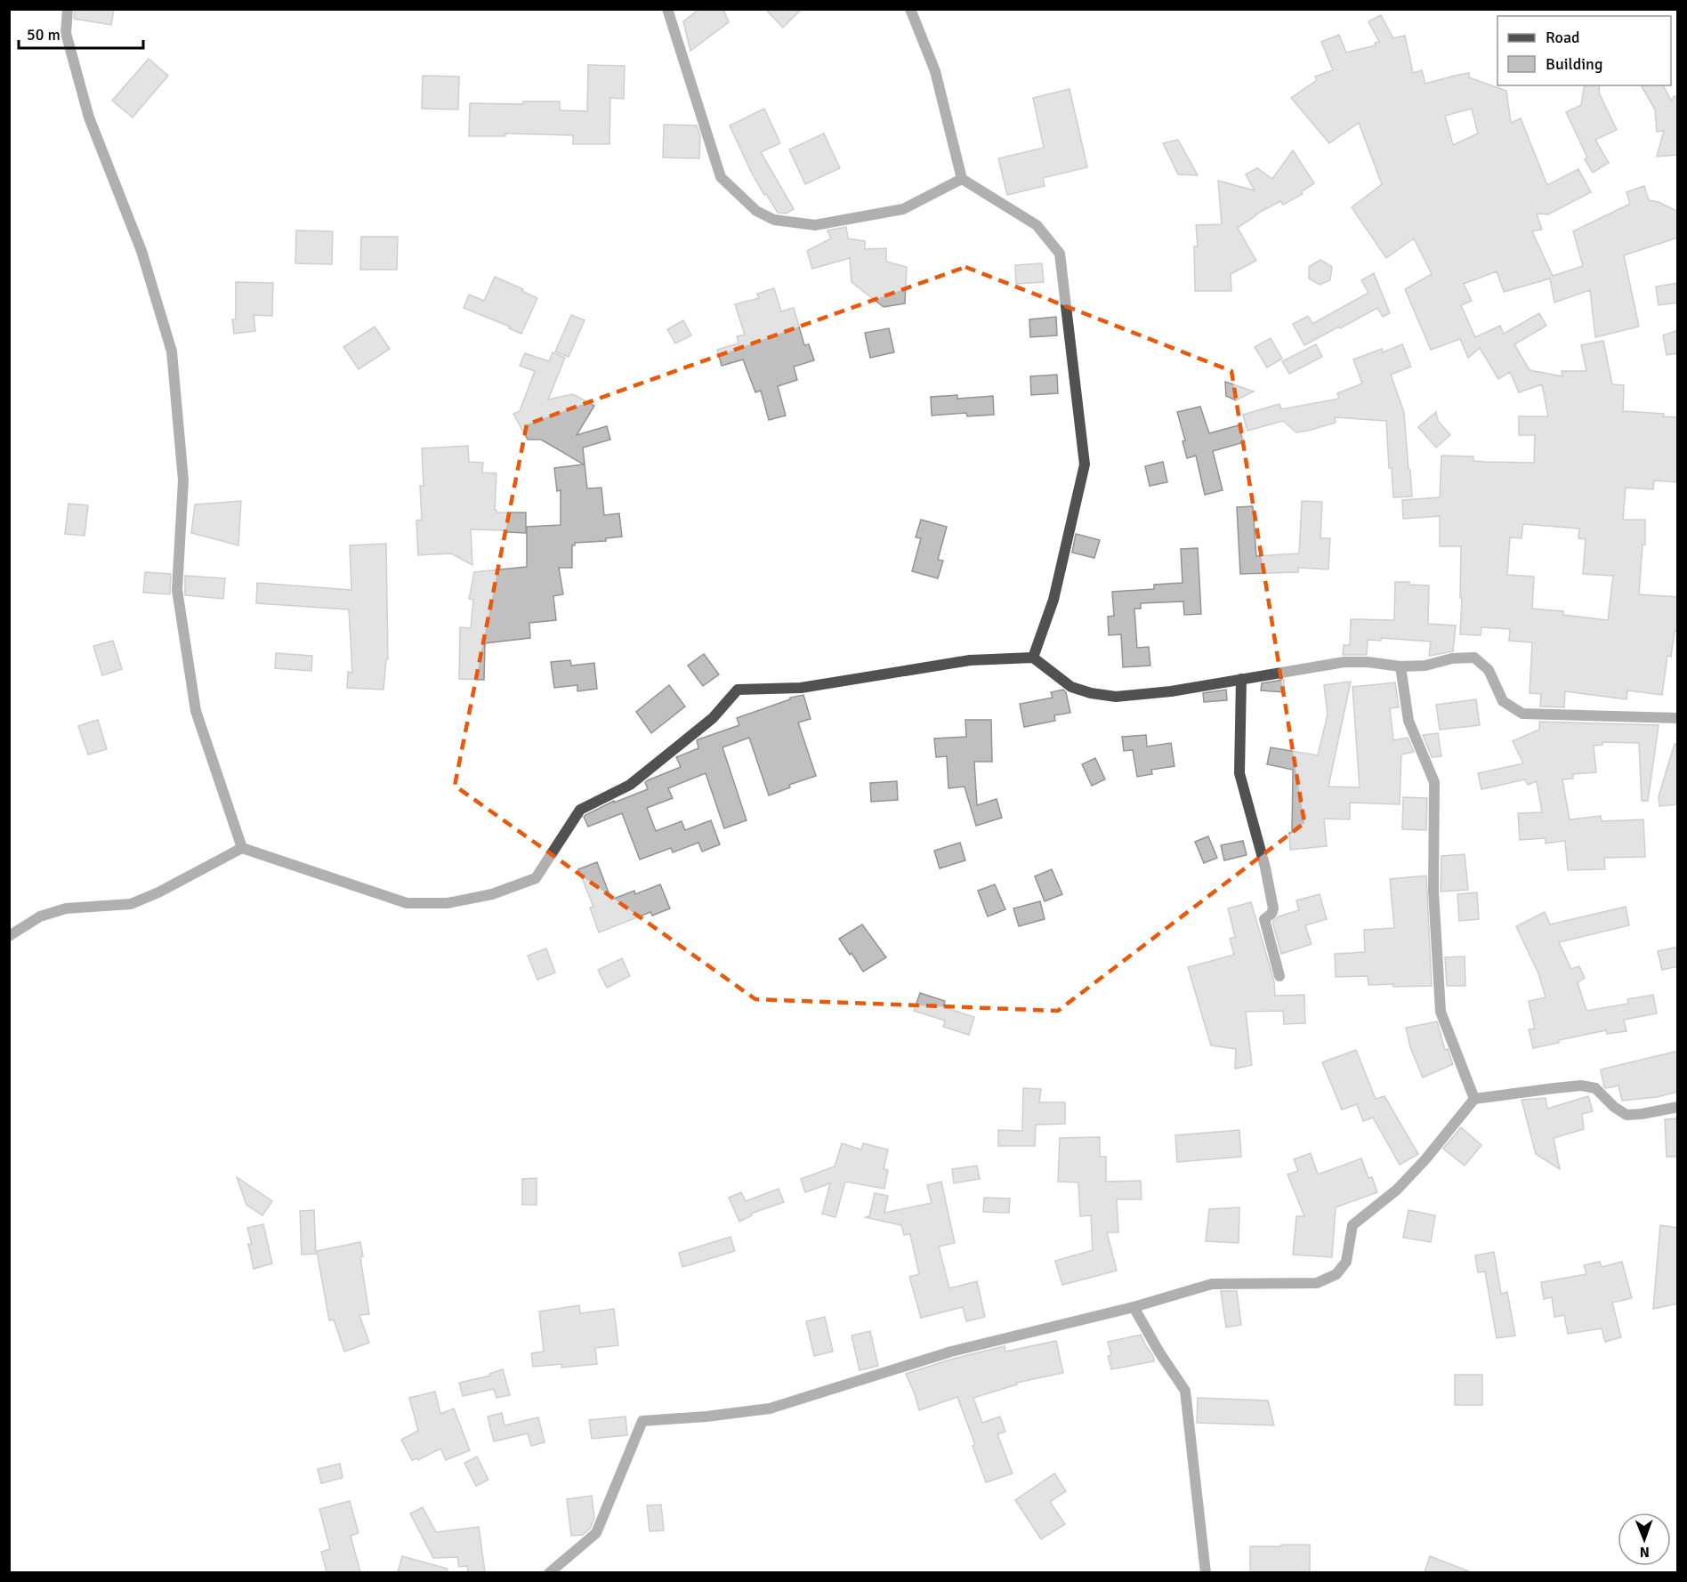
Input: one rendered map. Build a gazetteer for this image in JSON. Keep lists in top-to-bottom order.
{
  "legend": ["Road", "Building"],
  "scale_bar": "50 m",
  "north": "bottom"
}
